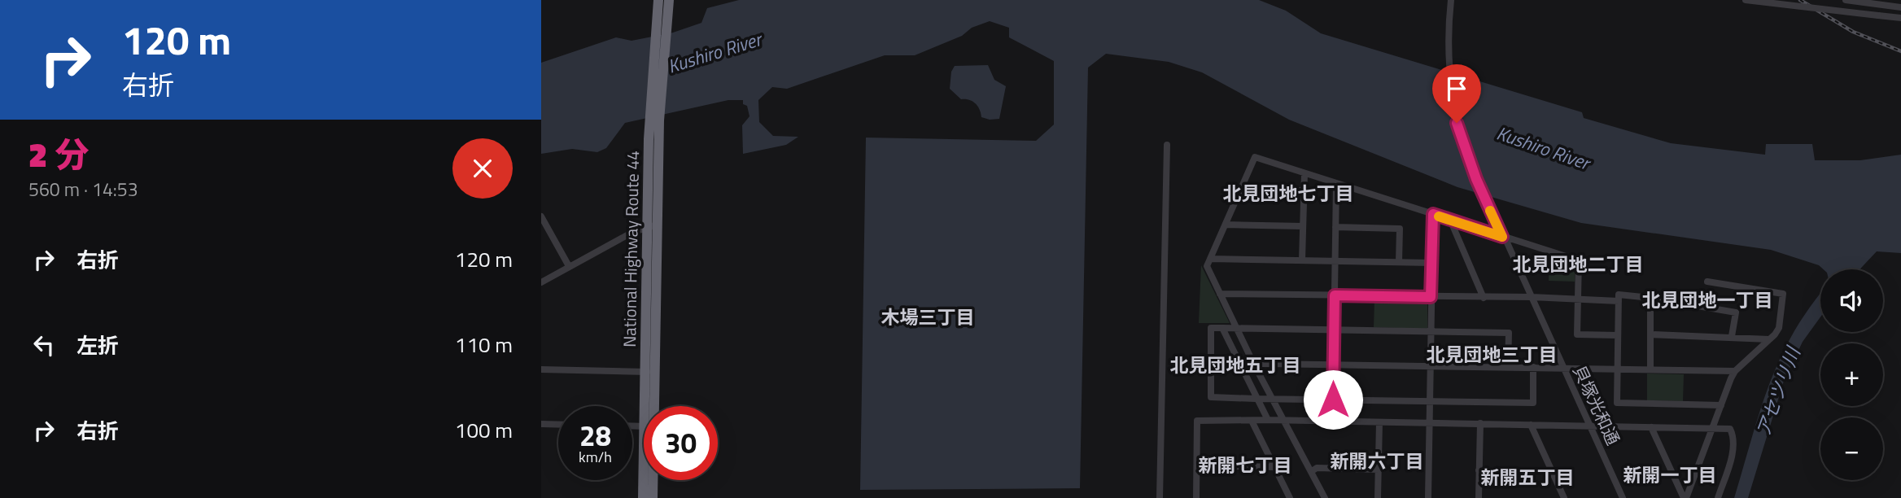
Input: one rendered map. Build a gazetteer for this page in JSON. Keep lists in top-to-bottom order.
{
  "streets": {
    "highway": ["National Highway Route 44"],
    "street": ["貝塚光和通"]
  },
  "districts": [
    "北見団地七丁目",
    "北見団地二丁目",
    "北見団地一丁目",
    "木場三丁目",
    "北見団地三丁目",
    "北見団地五丁目",
    "新開六丁目",
    "新開七丁目",
    "新開一丁目",
    "新開五丁目"
  ],
  "water": ["Kushiro River", "アセツリ川"],
  "page": {
    "turn": ["120 m", "右折"],
    "heading": ["2 分", "560 m · 14:53"],
    "list": [
      {
        "name": "右折",
        "value": "120 m"
      },
      {
        "name": "左折",
        "value": "110 m"
      },
      {
        "name": "右折",
        "value": "100 m"
      }
    ],
    "map_buttons": ["+", "−"],
    "speed": "28 km/h",
    "limit": "30"
  }
}
